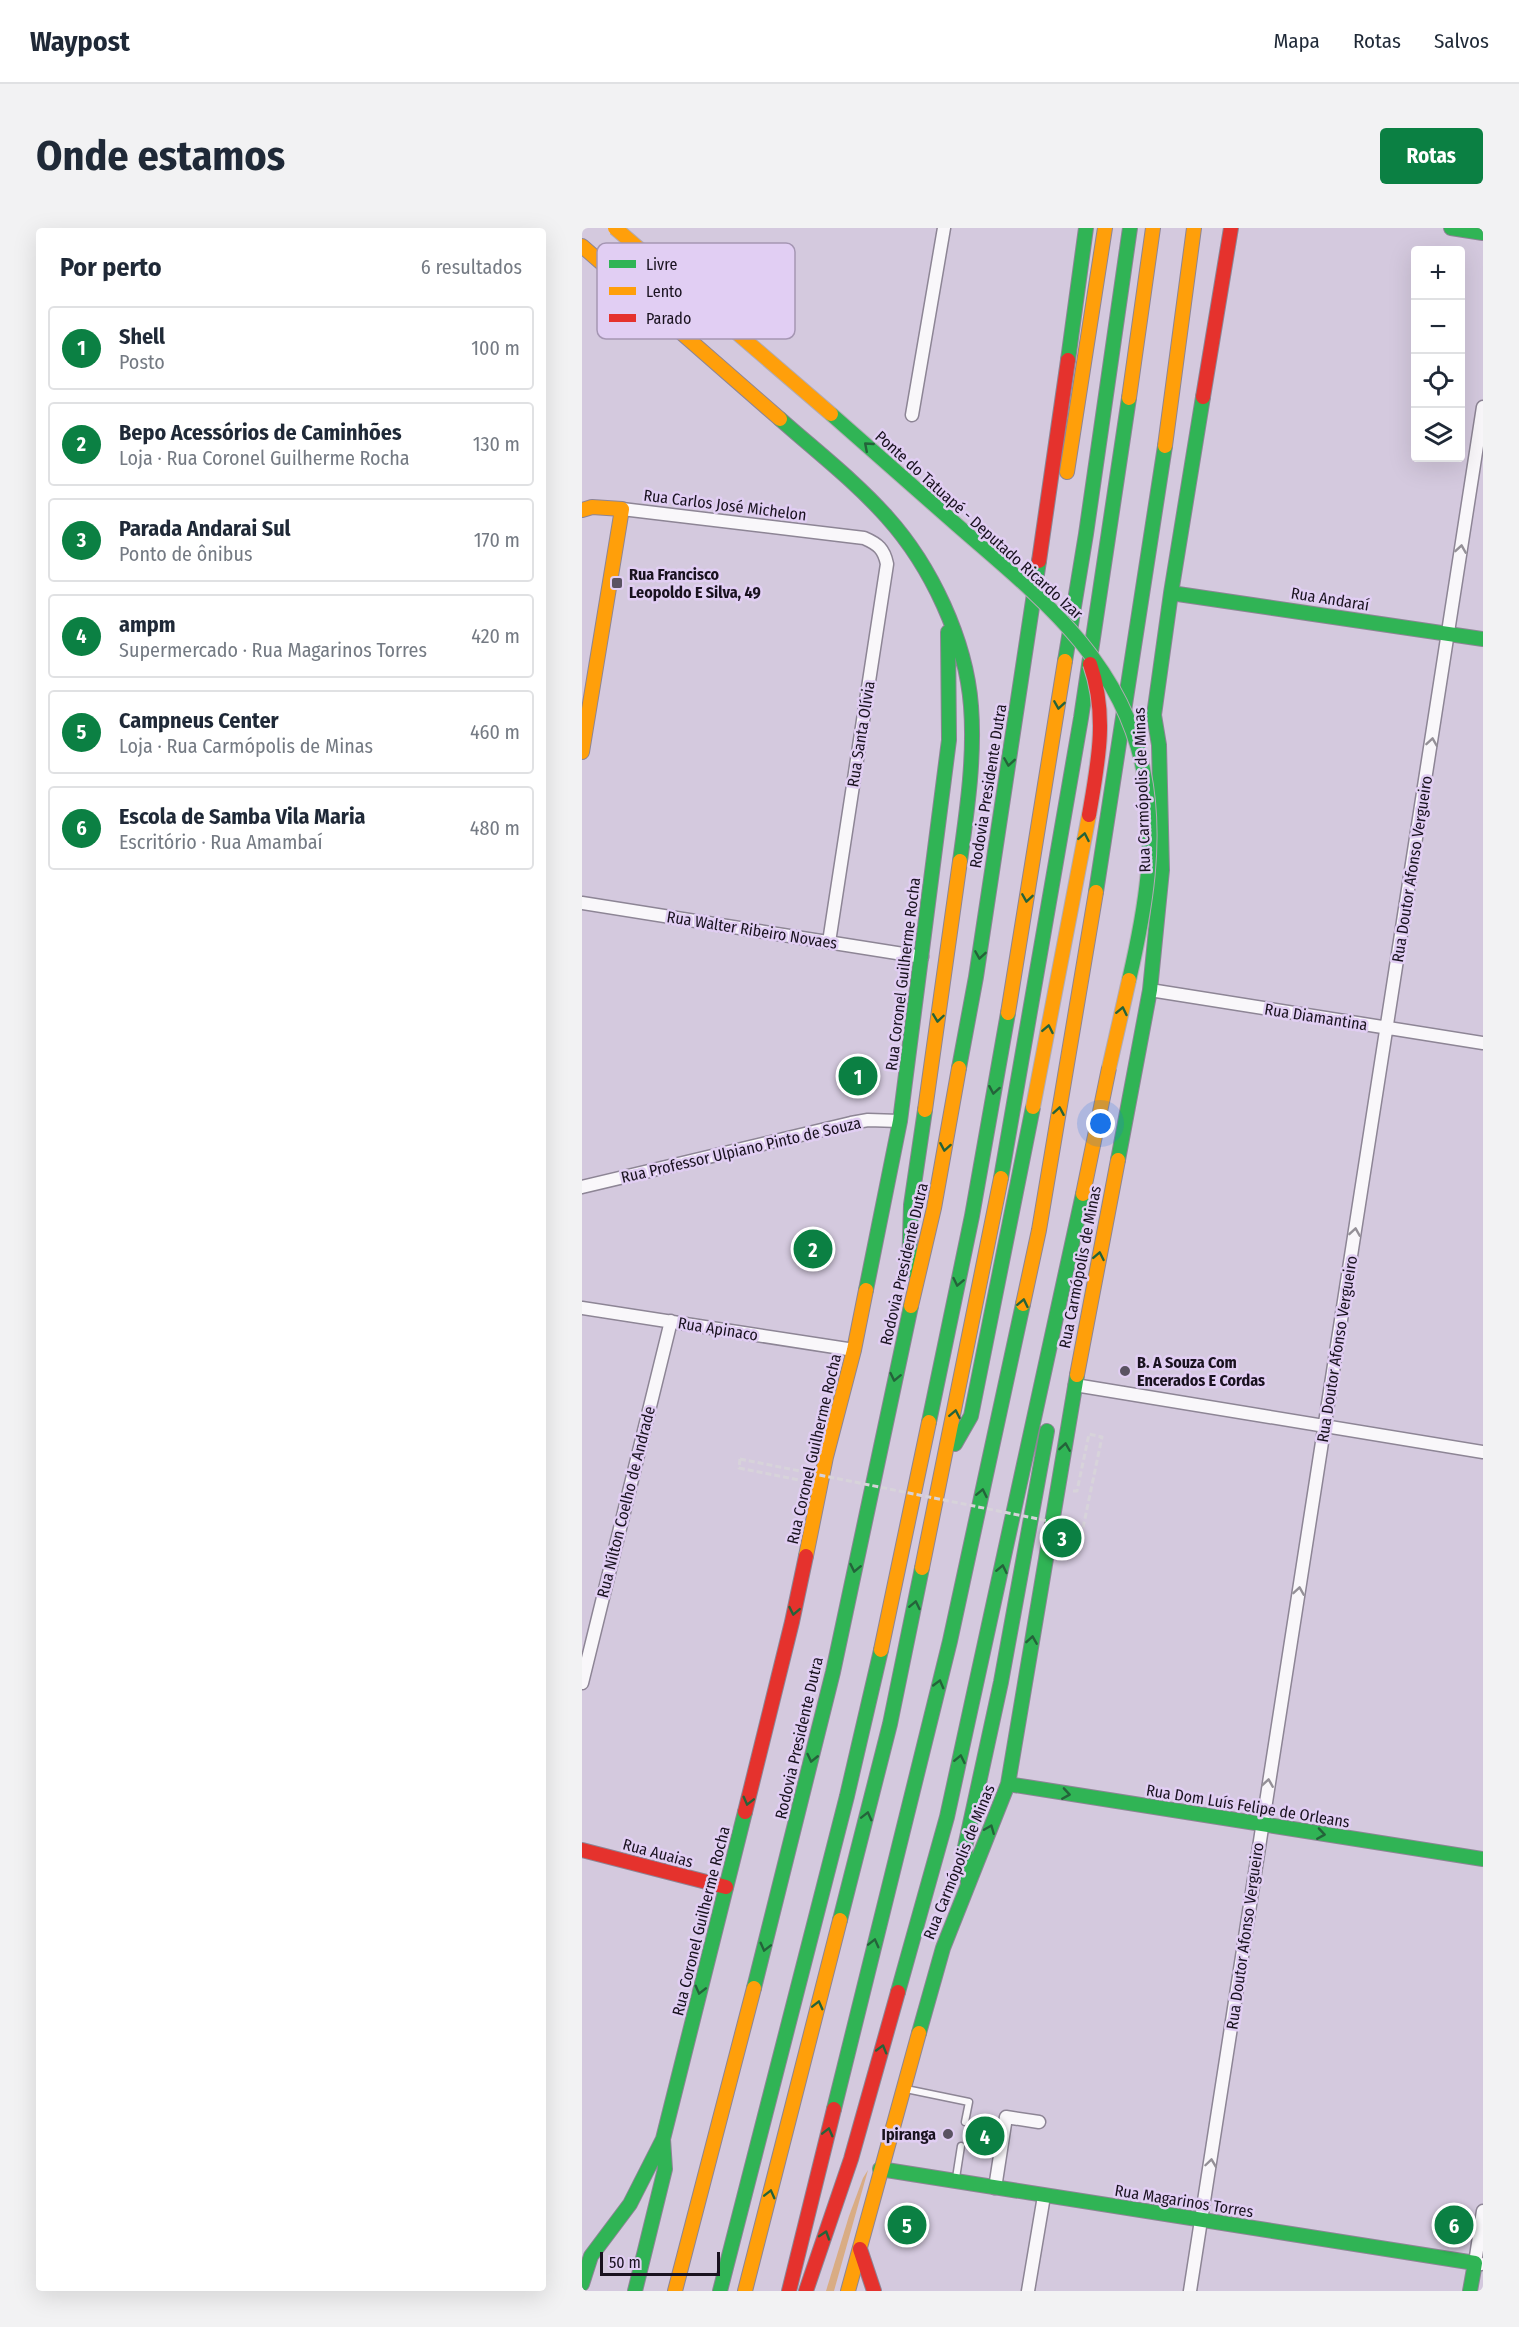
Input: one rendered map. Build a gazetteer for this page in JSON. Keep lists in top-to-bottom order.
{
  "streets": {
    "main road": [
      "Rua Carlos José Michelon",
      "Ponte do Tatuapé - Deputado Ricardo Izar",
      "Rua Andaraí",
      "Rodovia Presidente Dutra",
      "Rua Carmópolis de Minas",
      "Rua Coronel Guilherme Rocha",
      "Rua Dom Luís Felipe de Orleans",
      "Rua Auaias",
      "Rua Magarinos Torres"
    ],
    "street": [
      "Rua Santa Olívia",
      "Rua Doutor Afonso Vergueiro",
      "Rua Walter Ribeiro Novaes",
      "Rua Diamantina",
      "Rua Professor Ulpiano Pinto de Souza",
      "Rua Apinaco",
      "Rua Nílton Coelho de Andrade"
    ]
  },
  "crossings": [
    ["Rua Carlos José Michelon", "Rua Santa Olívia"],
    ["Rua Andaraí", "Rua Carmópolis de Minas"],
    ["Rua Andaraí", "Rua Doutor Afonso Vergueiro"],
    ["Rua Santa Olívia", "Rua Walter Ribeiro Novaes"],
    ["Rua Carmópolis de Minas", "Rua Diamantina"],
    ["Rua Carmópolis de Minas", "Rua Dom Luís Felipe de Orleans"],
    ["Rua Carmópolis de Minas", "Rua Magarinos Torres"],
    ["Rua Doutor Afonso Vergueiro", "Rua Diamantina"],
    ["Rua Doutor Afonso Vergueiro", "Rua Dom Luís Felipe de Orleans"],
    ["Rua Doutor Afonso Vergueiro", "Rua Magarinos Torres"],
    ["Rua Walter Ribeiro Novaes", "Rua Coronel Guilherme Rocha"],
    ["Rua Coronel Guilherme Rocha", "Rua Professor Ulpiano Pinto de Souza"],
    ["Rua Coronel Guilherme Rocha", "Rua Apinaco"],
    ["Rua Coronel Guilherme Rocha", "Rua Auaias"],
    ["Rua Apinaco", "Rua Nílton Coelho de Andrade"]
  ],
  "one_way": ["Rua Doutor Afonso Vergueiro", "Rua Dom Luís Felipe de Orleans"],
  "places": {
    "transit": ["Rua Francisco Leopoldo E Silva, 49"],
    "other": ["B. A Souza Com Encerados E Cordas", "Ipiranga"]
  },
  "legend": ["Livre", "Lento", "Parado"],
  "scale_bar": "50 m",
  "page": {
    "header": "Waypost",
    "nav": ["Mapa", "Rotas", "Salvos"],
    "buttons": "Rotas",
    "title": "Onde estamos",
    "heading": ["Por perto", "6 resultados"],
    "map_buttons": ["+", "−"],
    "list": [
      {
        "mark": "1",
        "name": "Shell",
        "note": "Posto",
        "value": "100 m"
      },
      {
        "mark": "2",
        "name": "Bepo Acessórios de Caminhões",
        "note": "Loja · Rua Coronel Guilherme Rocha",
        "value": "130 m"
      },
      {
        "mark": "3",
        "name": "Parada Andarai Sul",
        "note": "Ponto de ônibus",
        "value": "170 m"
      },
      {
        "mark": "4",
        "name": "ampm",
        "note": "Supermercado · Rua Magarinos Torres",
        "value": "420 m"
      },
      {
        "mark": "5",
        "name": "Campneus Center",
        "note": "Loja · Rua Carmópolis de Minas",
        "value": "460 m"
      },
      {
        "mark": "6",
        "name": "Escola de Samba Vila Maria",
        "note": "Escritório · Rua Amambaí",
        "value": "480 m"
      }
    ],
    "pins": [
      "1",
      "2",
      "3",
      "4",
      "5",
      "6"
    ],
    "scale": "50 m"
  }
}
